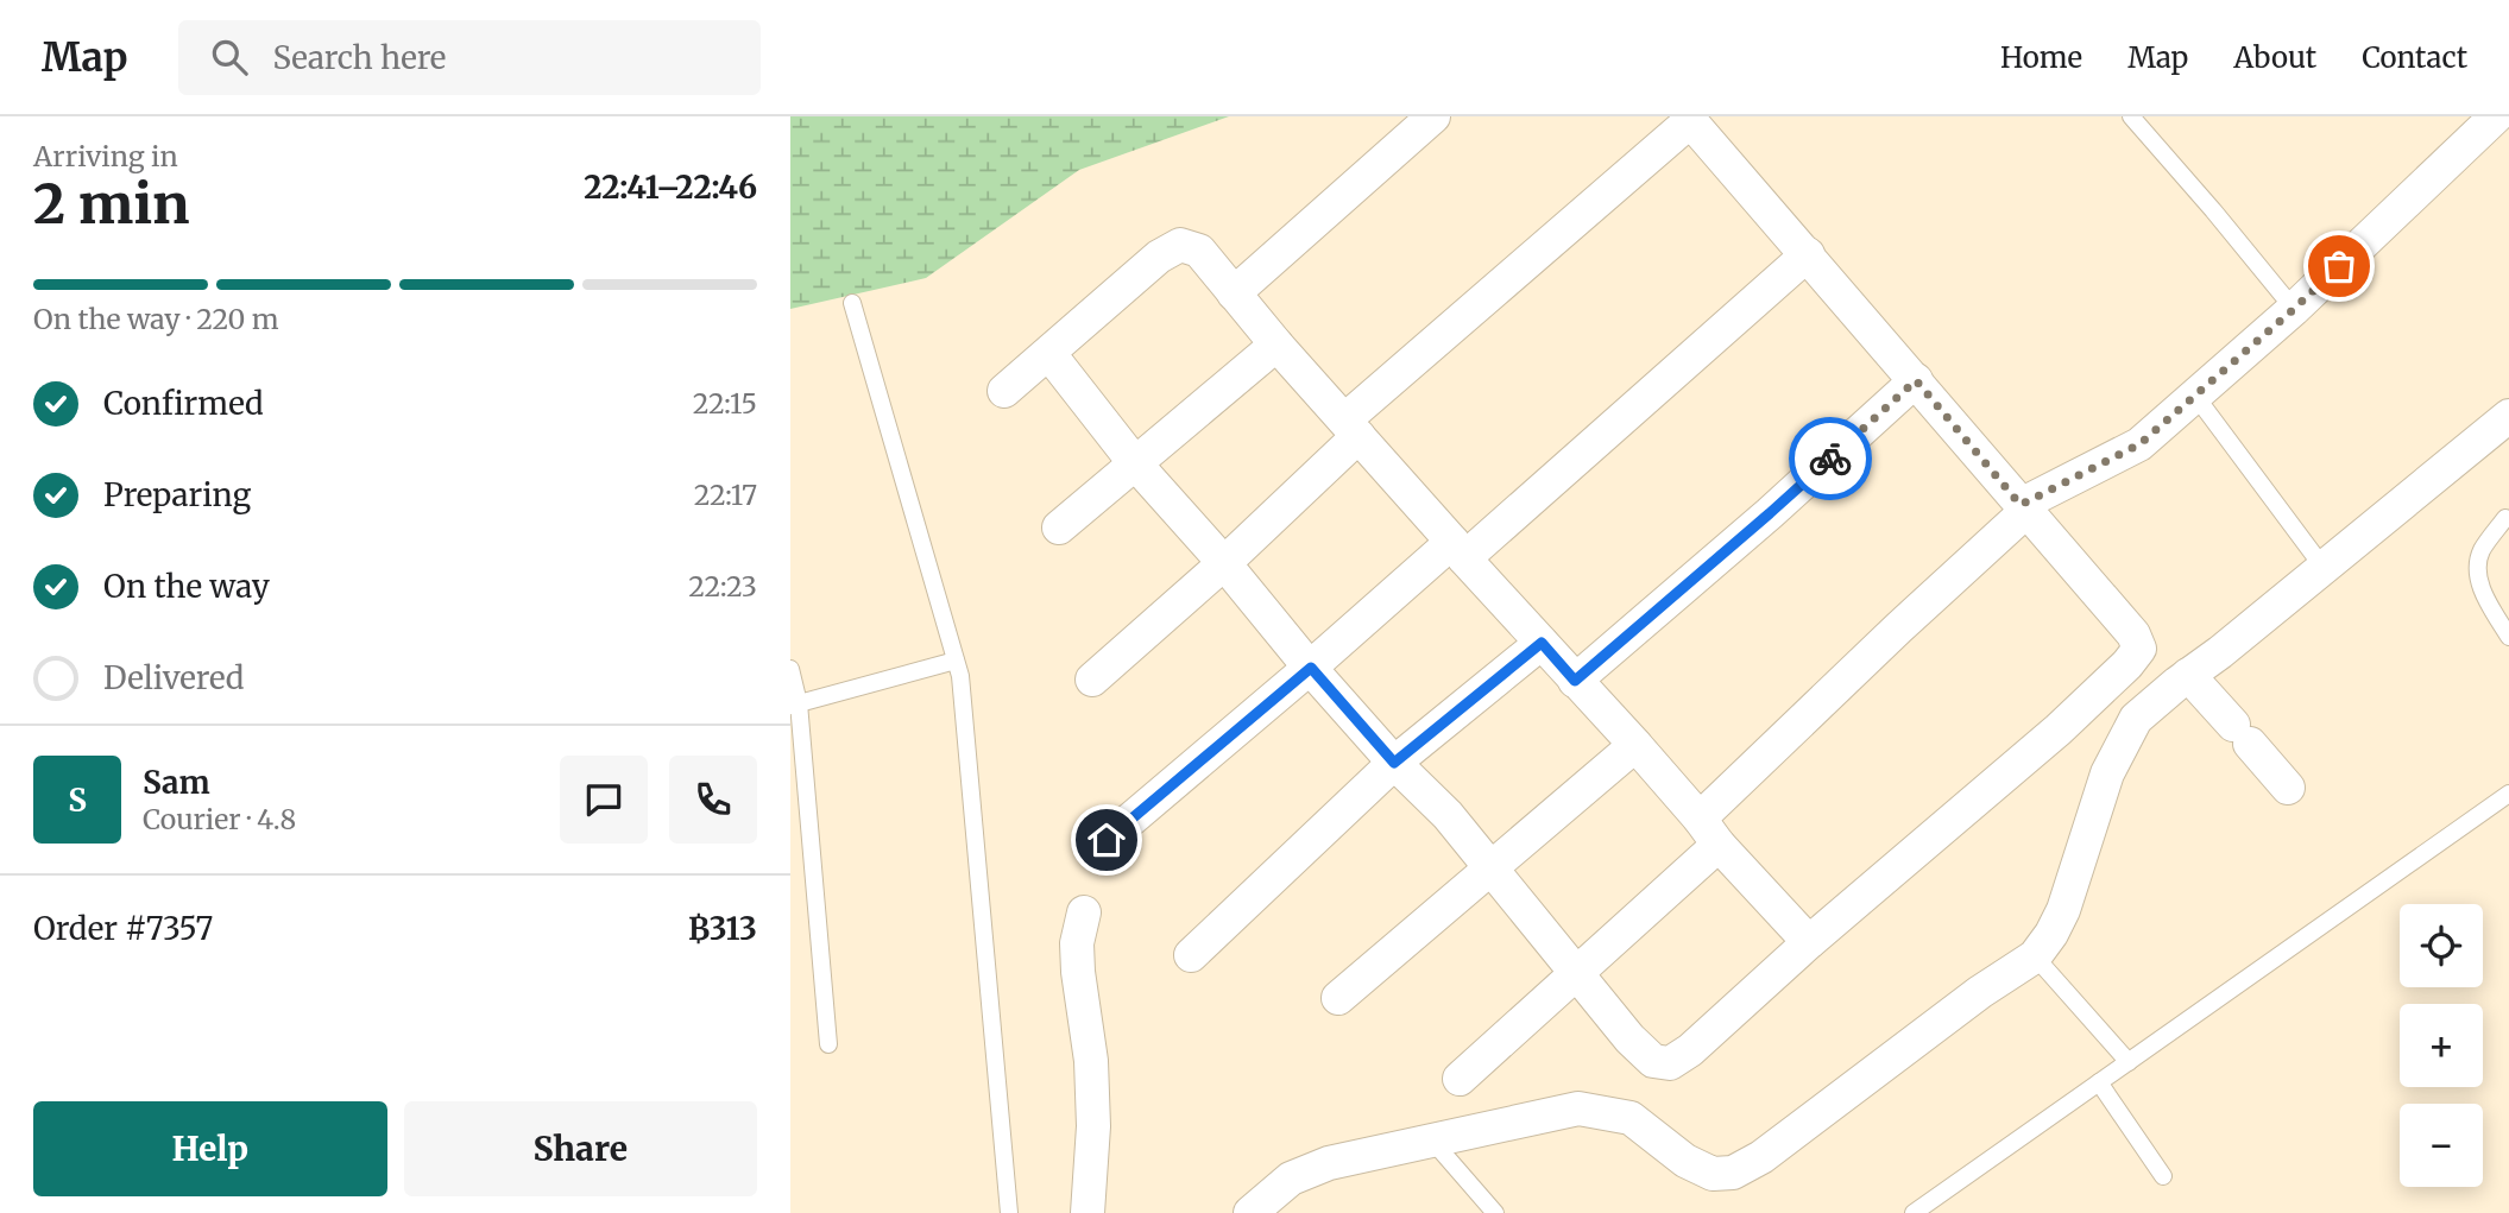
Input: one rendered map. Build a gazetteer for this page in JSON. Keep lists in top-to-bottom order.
{
  "page": {
    "header": "Map",
    "search": "Search here",
    "nav": [
      "Home",
      "Map",
      "About",
      "Contact"
    ],
    "heading": ["2 min", "Arriving in", "22:41–22:46"],
    "panel": [
      "Sam",
      "Courier · 4.8",
      "Order #7357",
      "฿313"
    ],
    "bar": "On the way · 220 m",
    "list": [
      ["Confirmed", "22:15"],
      ["Preparing", "22:17"],
      ["On the way", "22:23"],
      "Delivered"
    ],
    "round": "S",
    "map_buttons": ["+", "−"],
    "buttons": ["Help", "Share"]
  }
}
